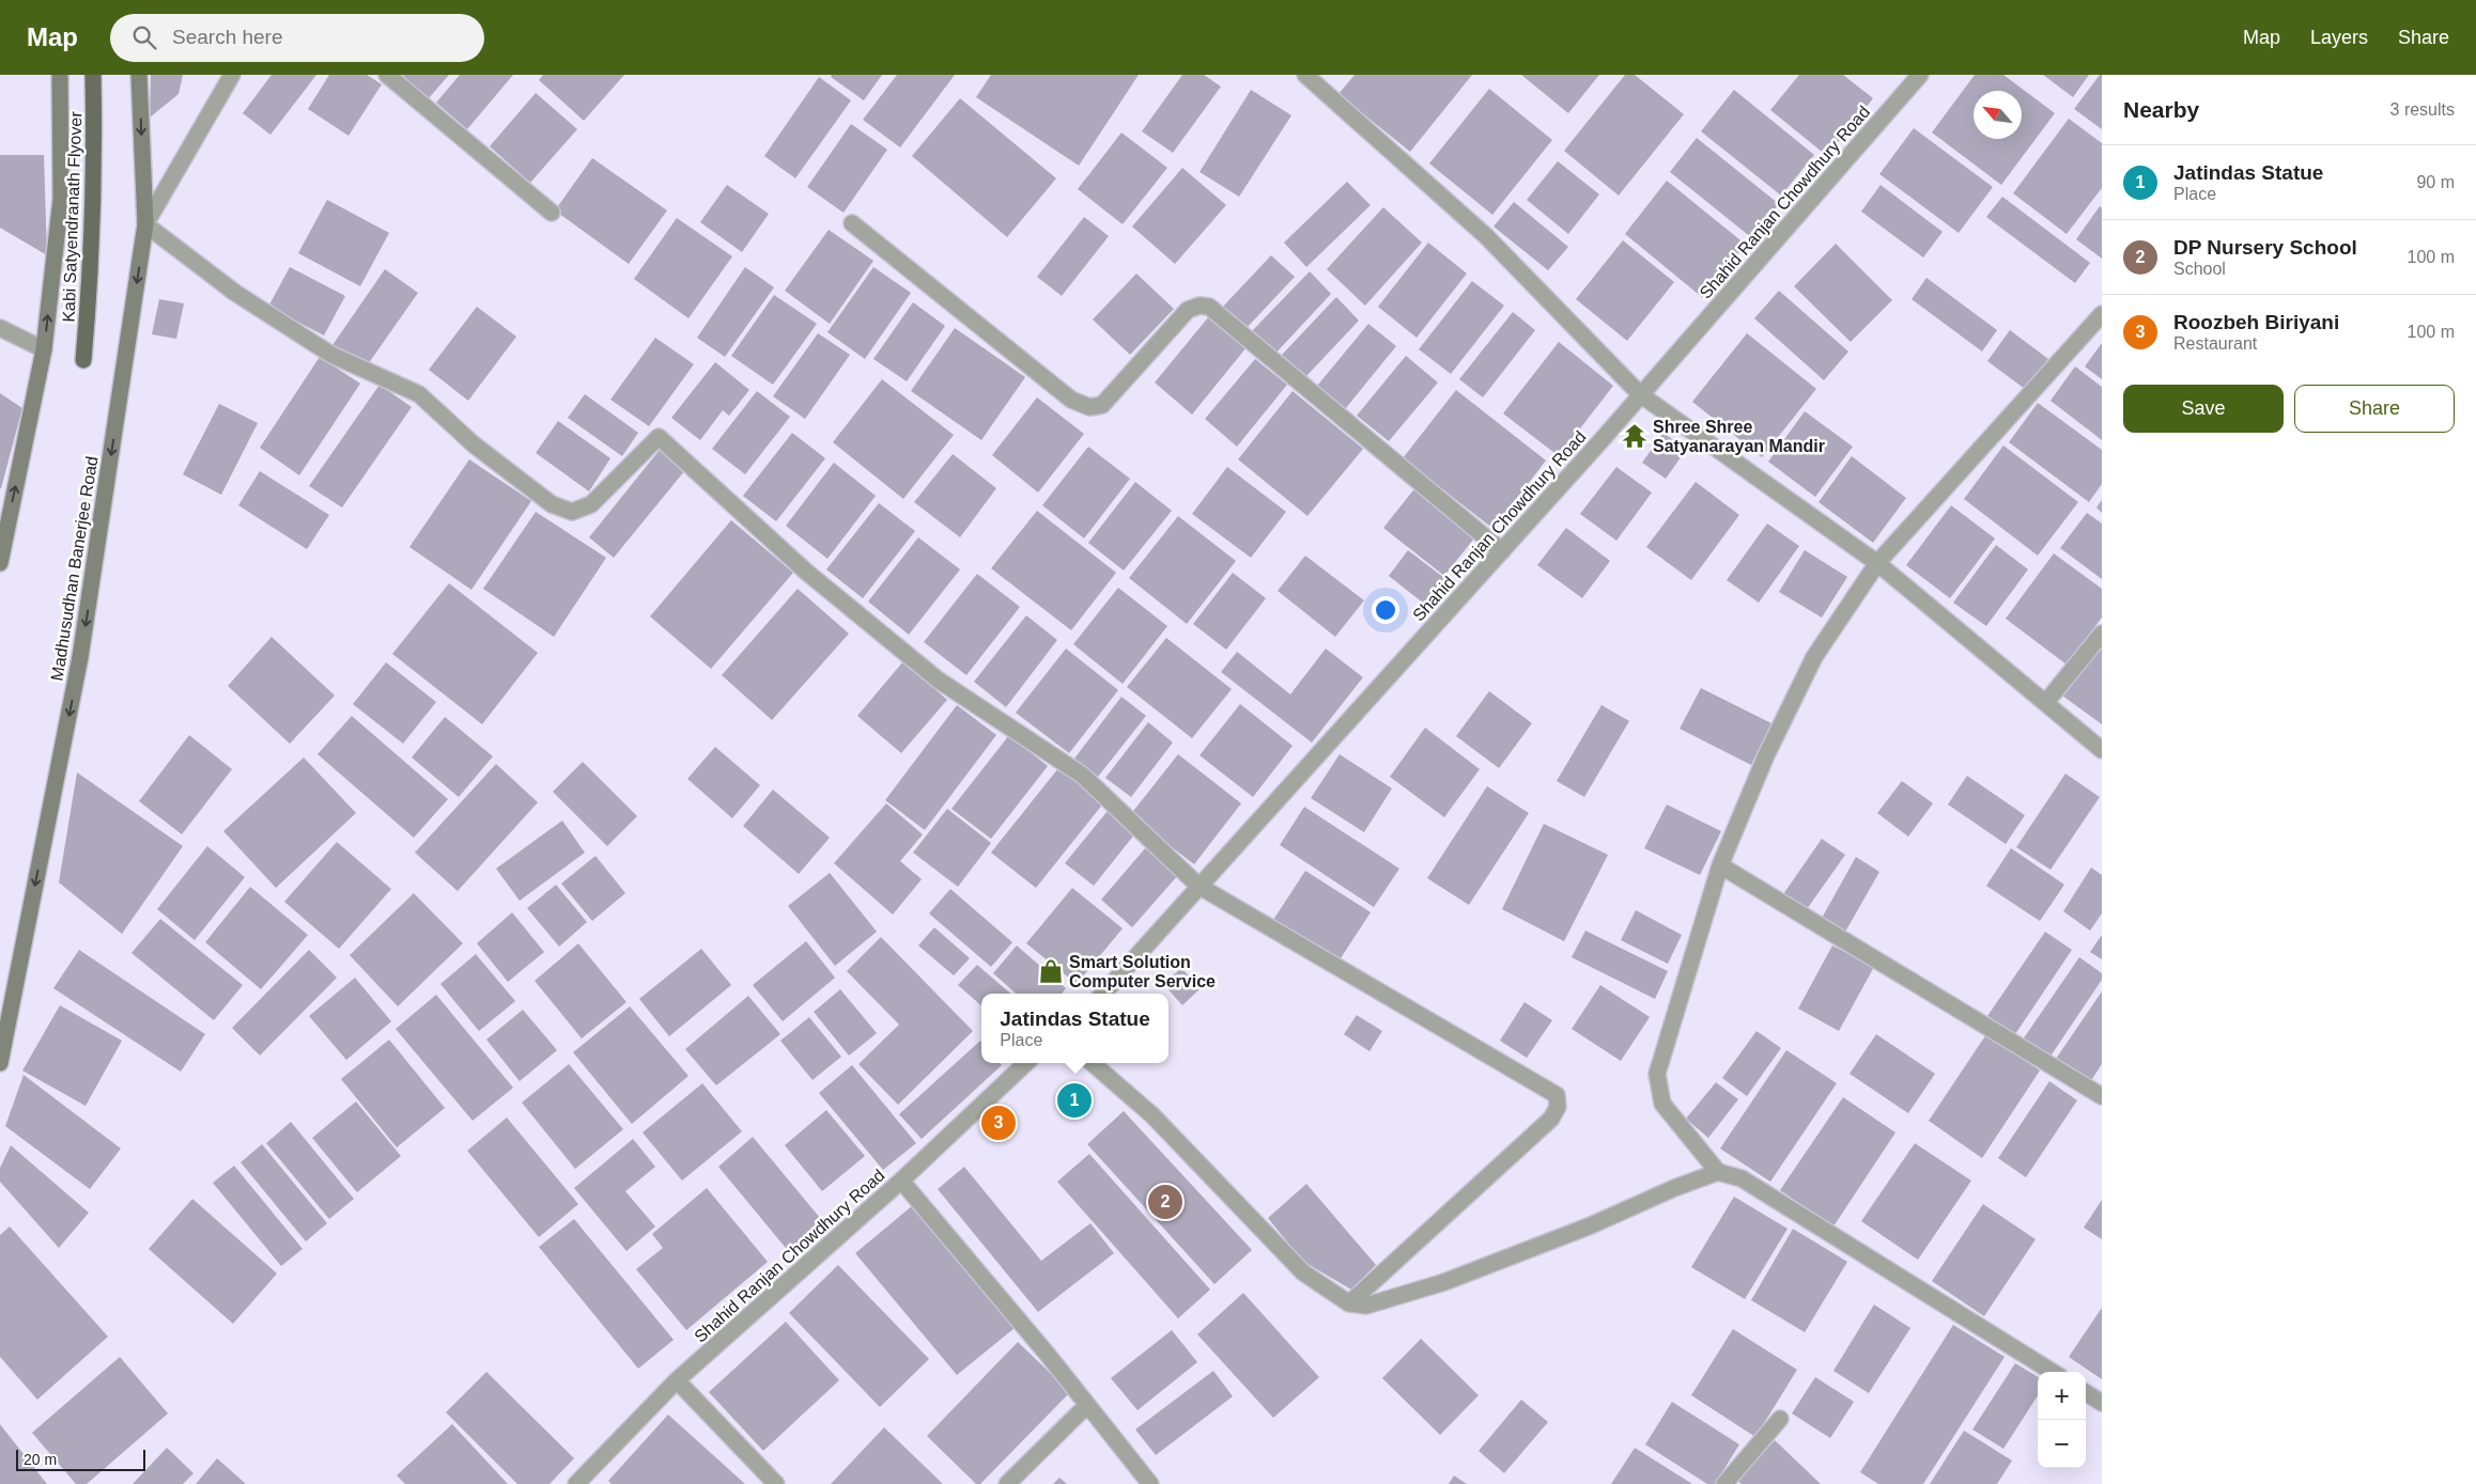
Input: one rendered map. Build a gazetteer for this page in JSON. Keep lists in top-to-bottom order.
{
  "streets": {
    "main road": ["Kabi Satyendranath Flyover"],
    "street": ["Shahid Ranjan Chowdhury Road", "Madhusudhan Banerjee Road"]
  },
  "places": {
    "temple": ["Shree Shree Satyanarayan Mandir"],
    "shop": ["Smart Solution Computer Service"]
  },
  "scale_bar": "20 m",
  "north": "top left",
  "page": {
    "header": "Map",
    "search": "Search here",
    "nav": ["Map", "Layers", "Share"],
    "heading": ["Nearby", "3 results"],
    "list": [
      {
        "mark": "1",
        "name": "Jatindas Statue",
        "note": "Place",
        "value": "90 m"
      },
      {
        "mark": "2",
        "name": "DP Nursery School",
        "note": "School",
        "value": "100 m"
      },
      {
        "mark": "3",
        "name": "Roozbeh Biriyani",
        "note": "Restaurant",
        "value": "100 m"
      }
    ],
    "buttons": ["Save", "Share"],
    "popup": ["Jatindas Statue", "Place"],
    "pins": ["1", "3", "2"],
    "map_buttons": ["+", "−"],
    "scale": "20 m"
  }
}
